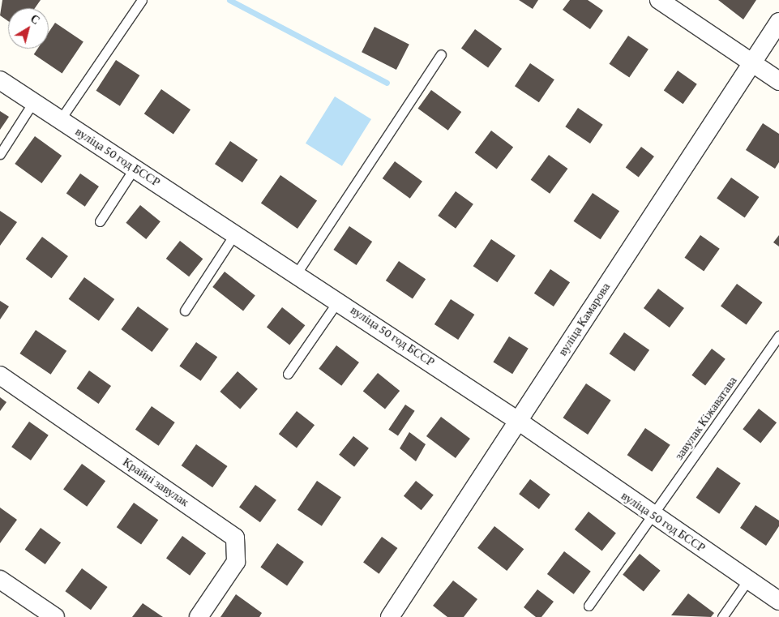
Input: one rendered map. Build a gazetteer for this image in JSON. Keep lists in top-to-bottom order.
{
  "streets": {
    "street": ["вуліца 50 год БССР", "вуліца Камарова", "Крайні завулак"],
    "lane": ["завулак Кіжаватава"]
  },
  "crossings": [
    ["вуліца 50 год БССР", "вуліца Камарова"],
    ["вуліца 50 год БССР", "завулак Кіжаватава"]
  ],
  "north": "top right"
}
